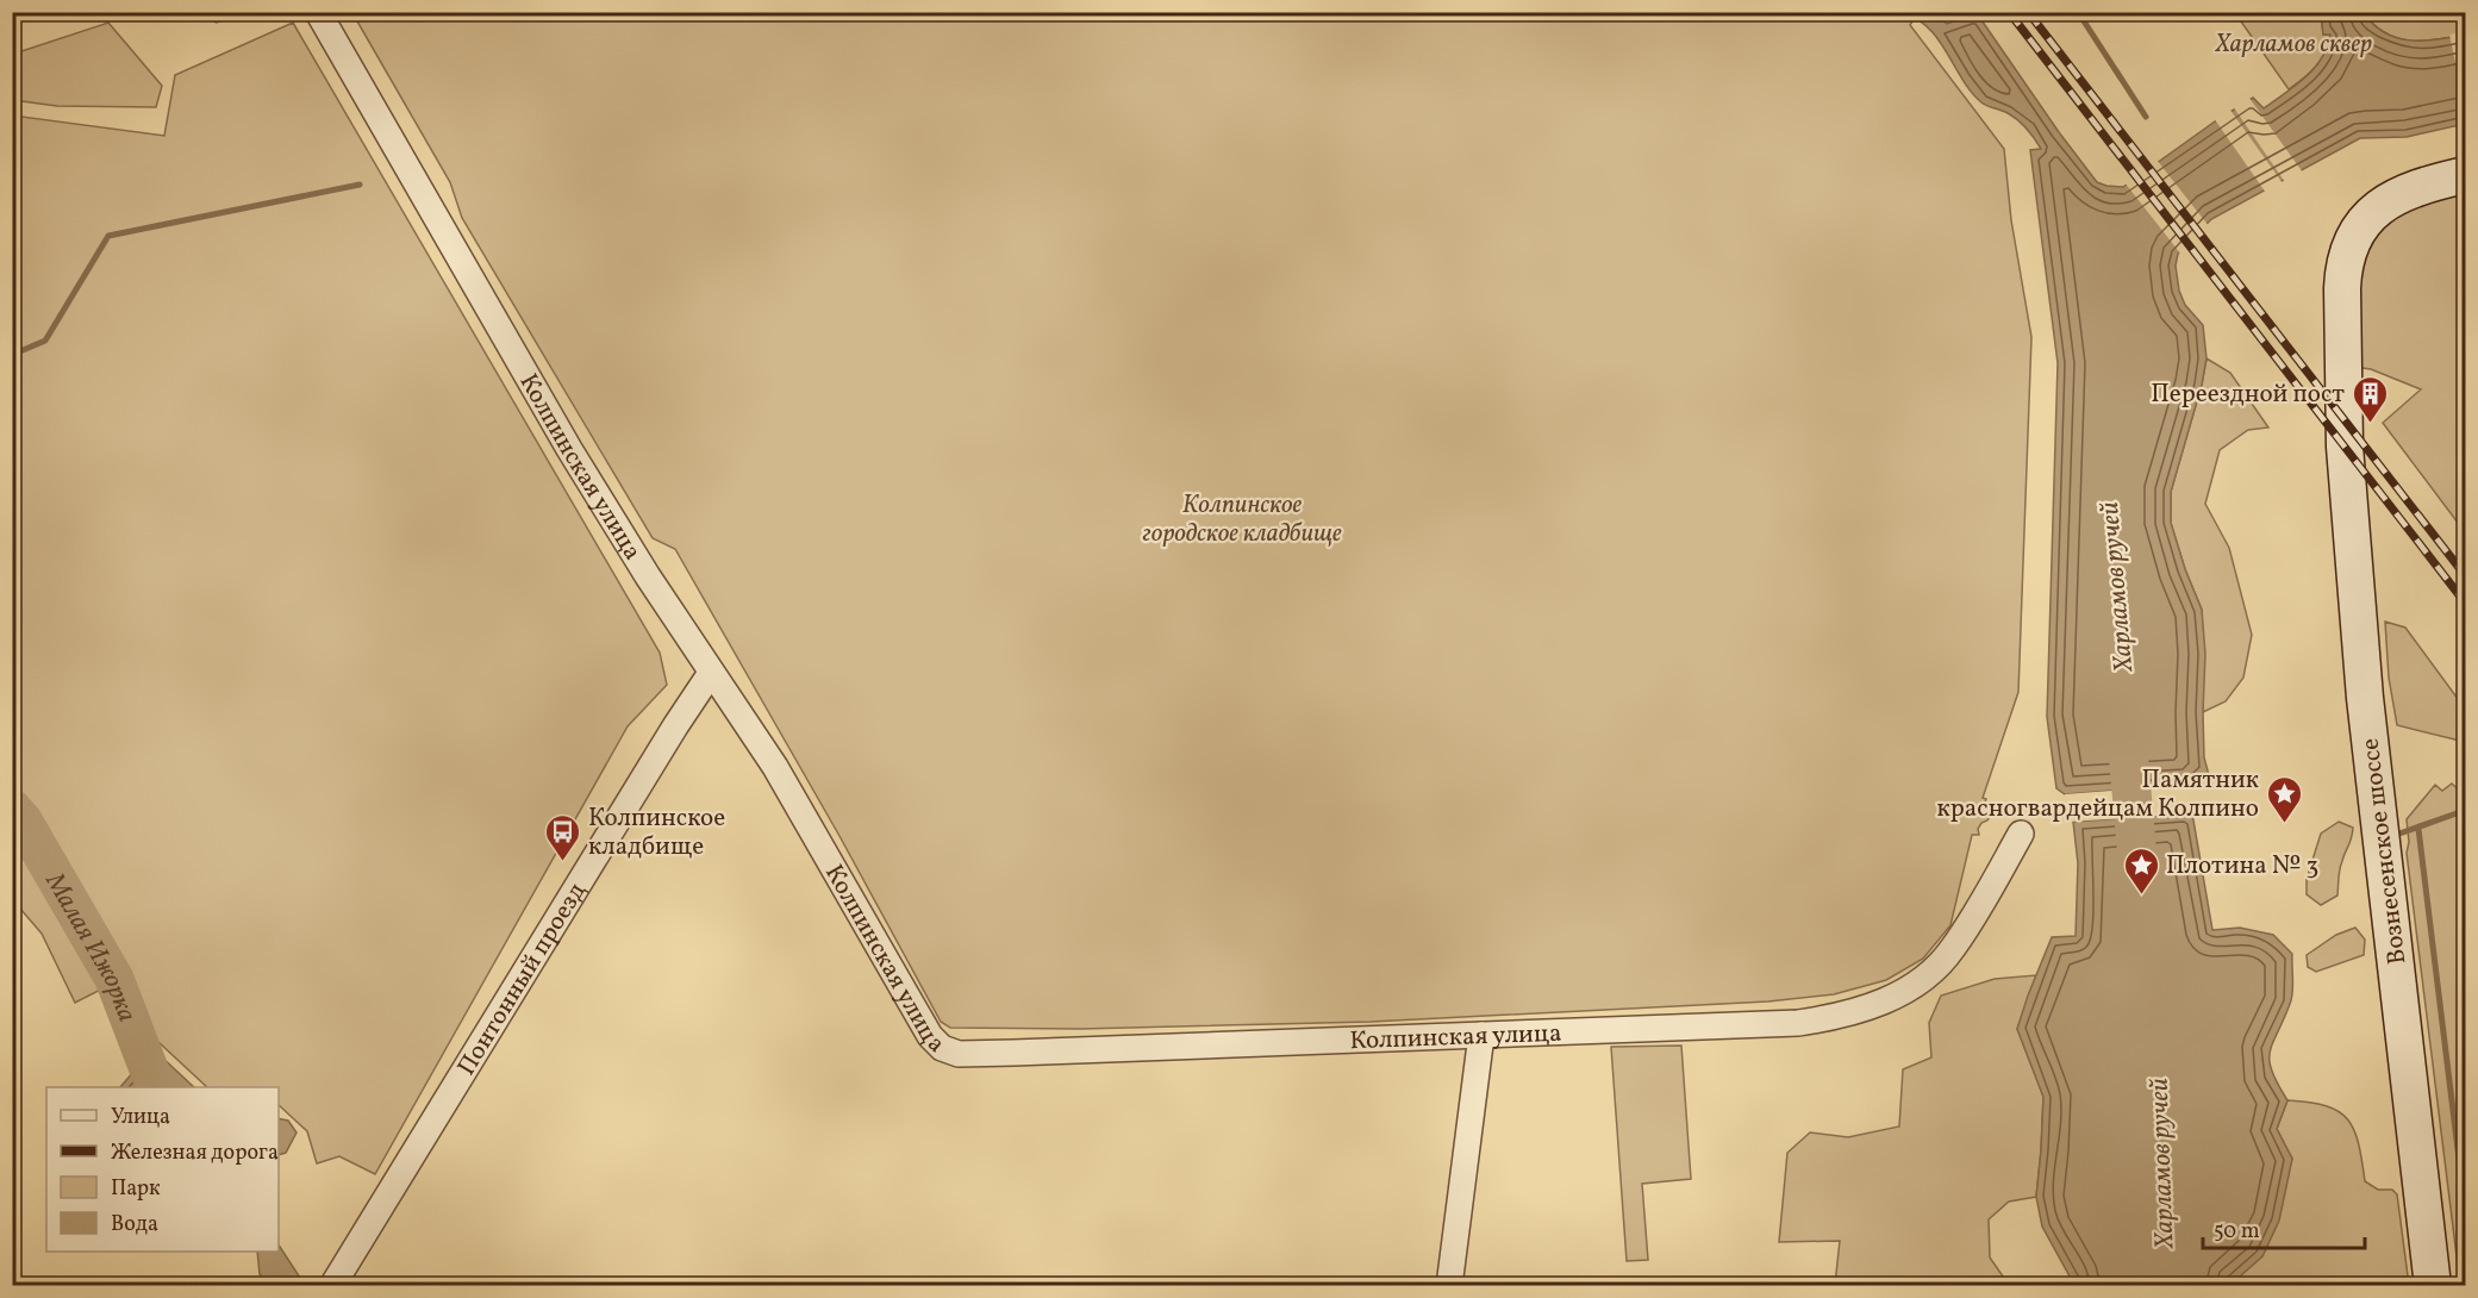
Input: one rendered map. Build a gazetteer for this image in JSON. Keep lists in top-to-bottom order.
{
  "streets": {
    "street": ["Колпинская улица", "Вознесенское шоссе", "Понтонный проезд"]
  },
  "crossings": [
    ["Колпинская улица", "Понтонный проезд"]
  ],
  "water": ["Харламов ручей", "Малая Ижорка"],
  "parks": ["Харламов сквер", "Колпинское городское кладбище"],
  "places": {
    "building": ["Переездной пост"],
    "place": ["Памятник красногвардейцам Колпино", "Плотина № 3"],
    "bus stop": ["Колпинское кладбище"]
  },
  "legend": [
    "Улица",
    "Железная дорога",
    "Парк",
    "Вода"
  ],
  "scale_bar": "50 m"
}
